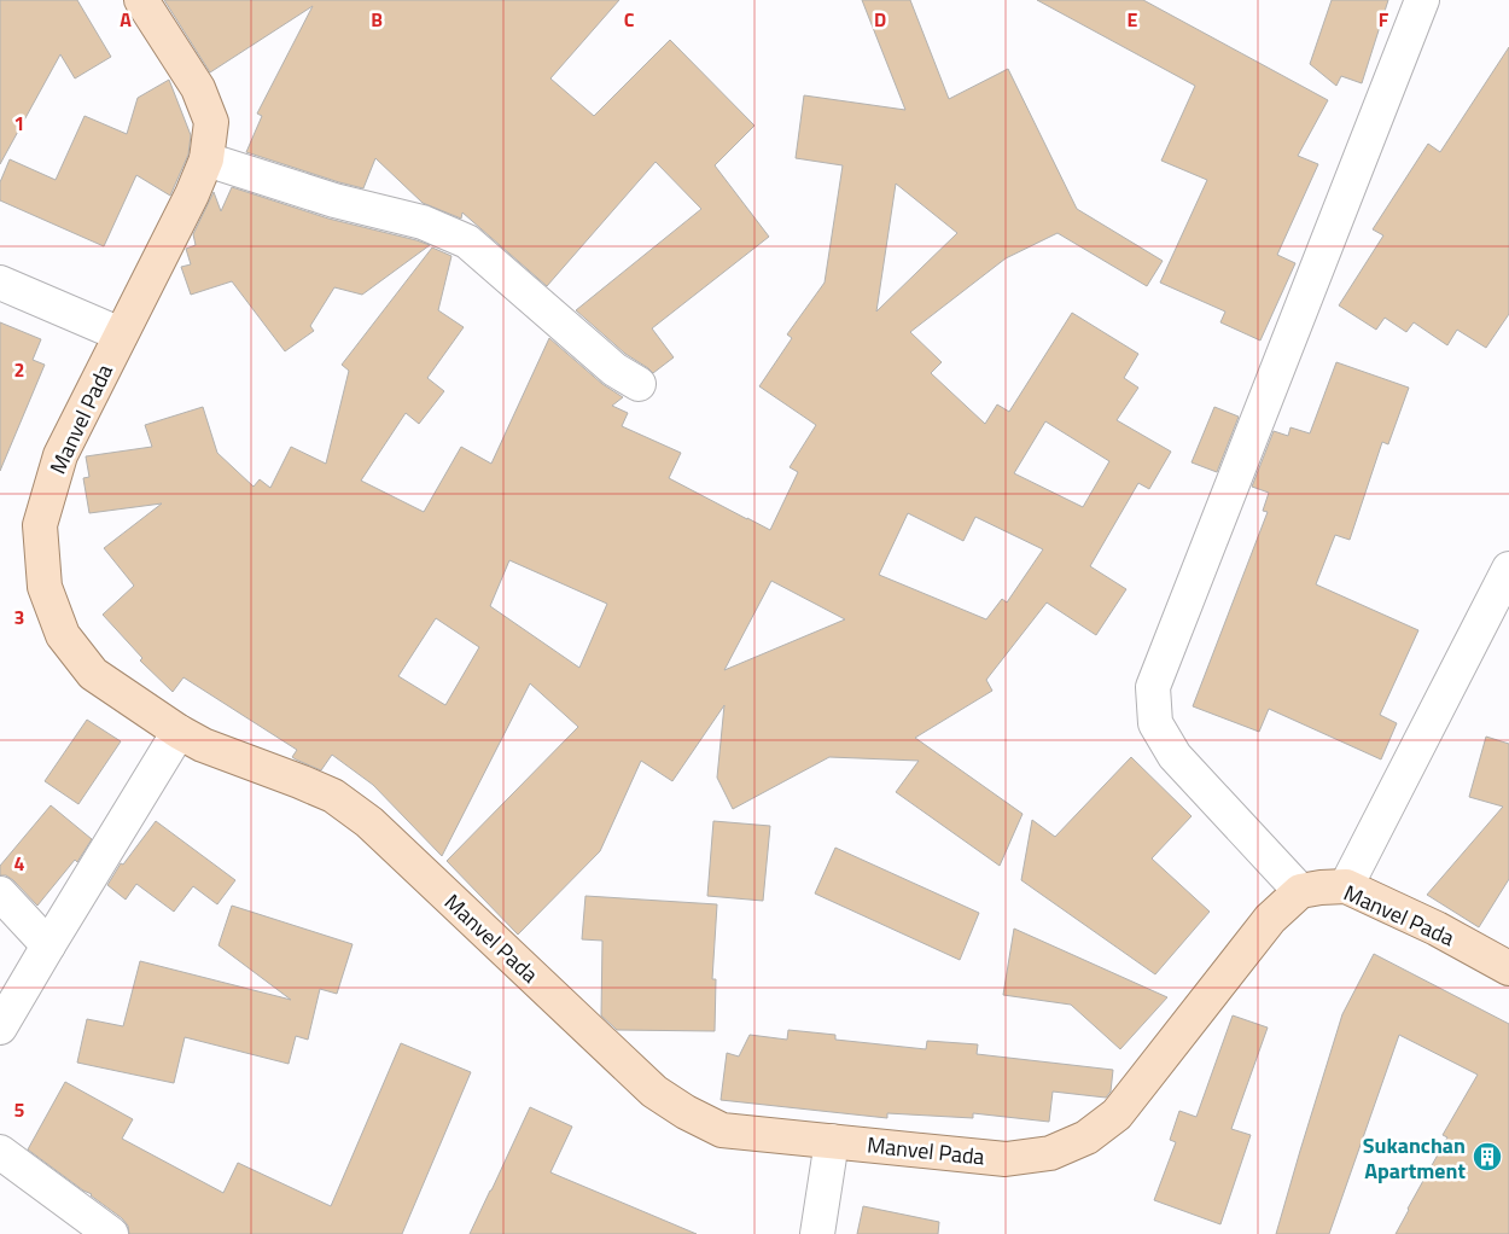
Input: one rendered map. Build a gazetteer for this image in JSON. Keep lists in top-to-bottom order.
{
  "streets": {
    "main road": ["Manvel Pada"]
  },
  "places": {
    "building": ["Sukanchan Apartment"]
  },
  "grid": {
    "columns": [
      "A",
      "B",
      "C",
      "D",
      "E",
      "F"
    ],
    "rows": [
      "1",
      "2",
      "3",
      "4",
      "5"
    ]
  }
}
